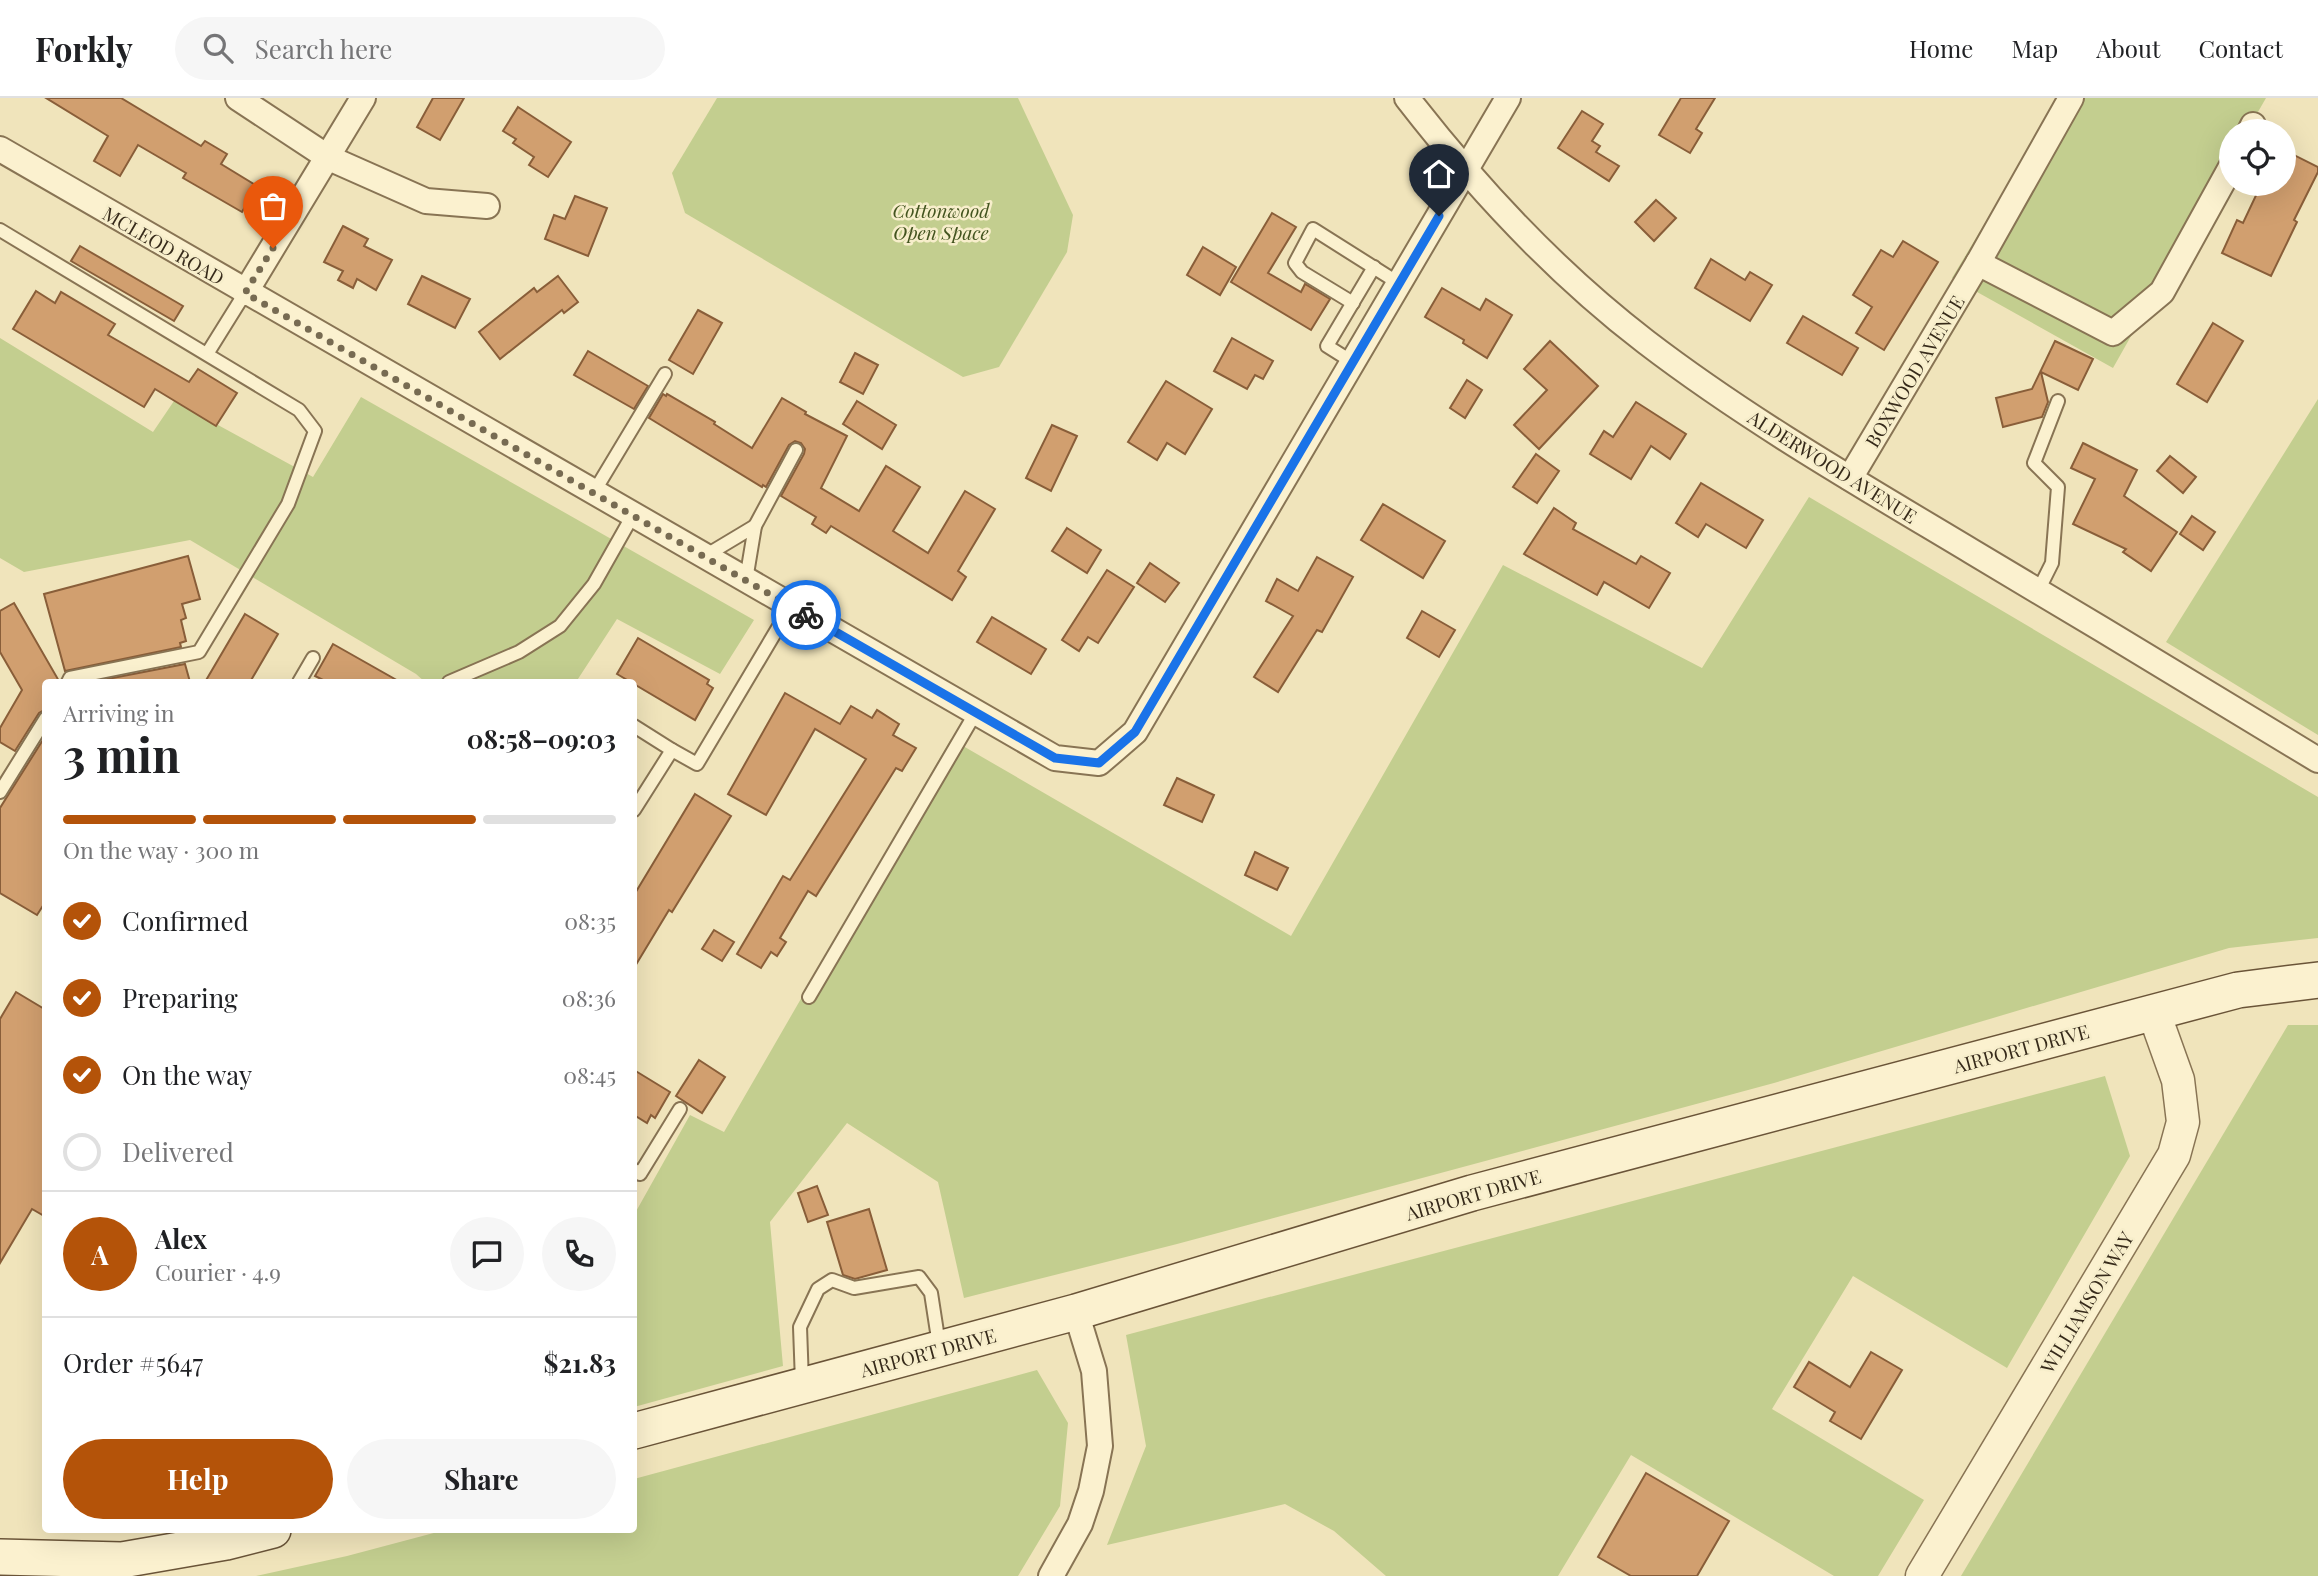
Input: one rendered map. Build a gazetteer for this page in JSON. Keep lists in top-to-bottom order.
{
  "streets": {
    "main road": ["AIRPORT DRIVE"],
    "street": [
      "MCLEOD ROAD",
      "BOXWOOD AVENUE",
      "ALDERWOOD AVENUE",
      "WILLIAMSON WAY"
    ]
  },
  "crossings": [
    ["BOXWOOD AVENUE", "ALDERWOOD AVENUE"],
    ["AIRPORT DRIVE", "WILLIAMSON WAY"]
  ],
  "parks": ["Cottonwood Open Space"],
  "page": {
    "header": "Forkly",
    "search": "Search here",
    "nav": [
      "Home",
      "Map",
      "About",
      "Contact"
    ],
    "heading": ["3 min", "Arriving in", "08:58–09:03"],
    "panel": [
      "Alex",
      "Courier · 4.9",
      "Order #5647",
      "$21.83"
    ],
    "bar": "On the way · 300 m",
    "list": [
      ["Confirmed", "08:35"],
      ["Preparing", "08:36"],
      ["On the way", "08:45"],
      "Delivered"
    ],
    "round": "A",
    "buttons": ["Help", "Share"]
  }
}
